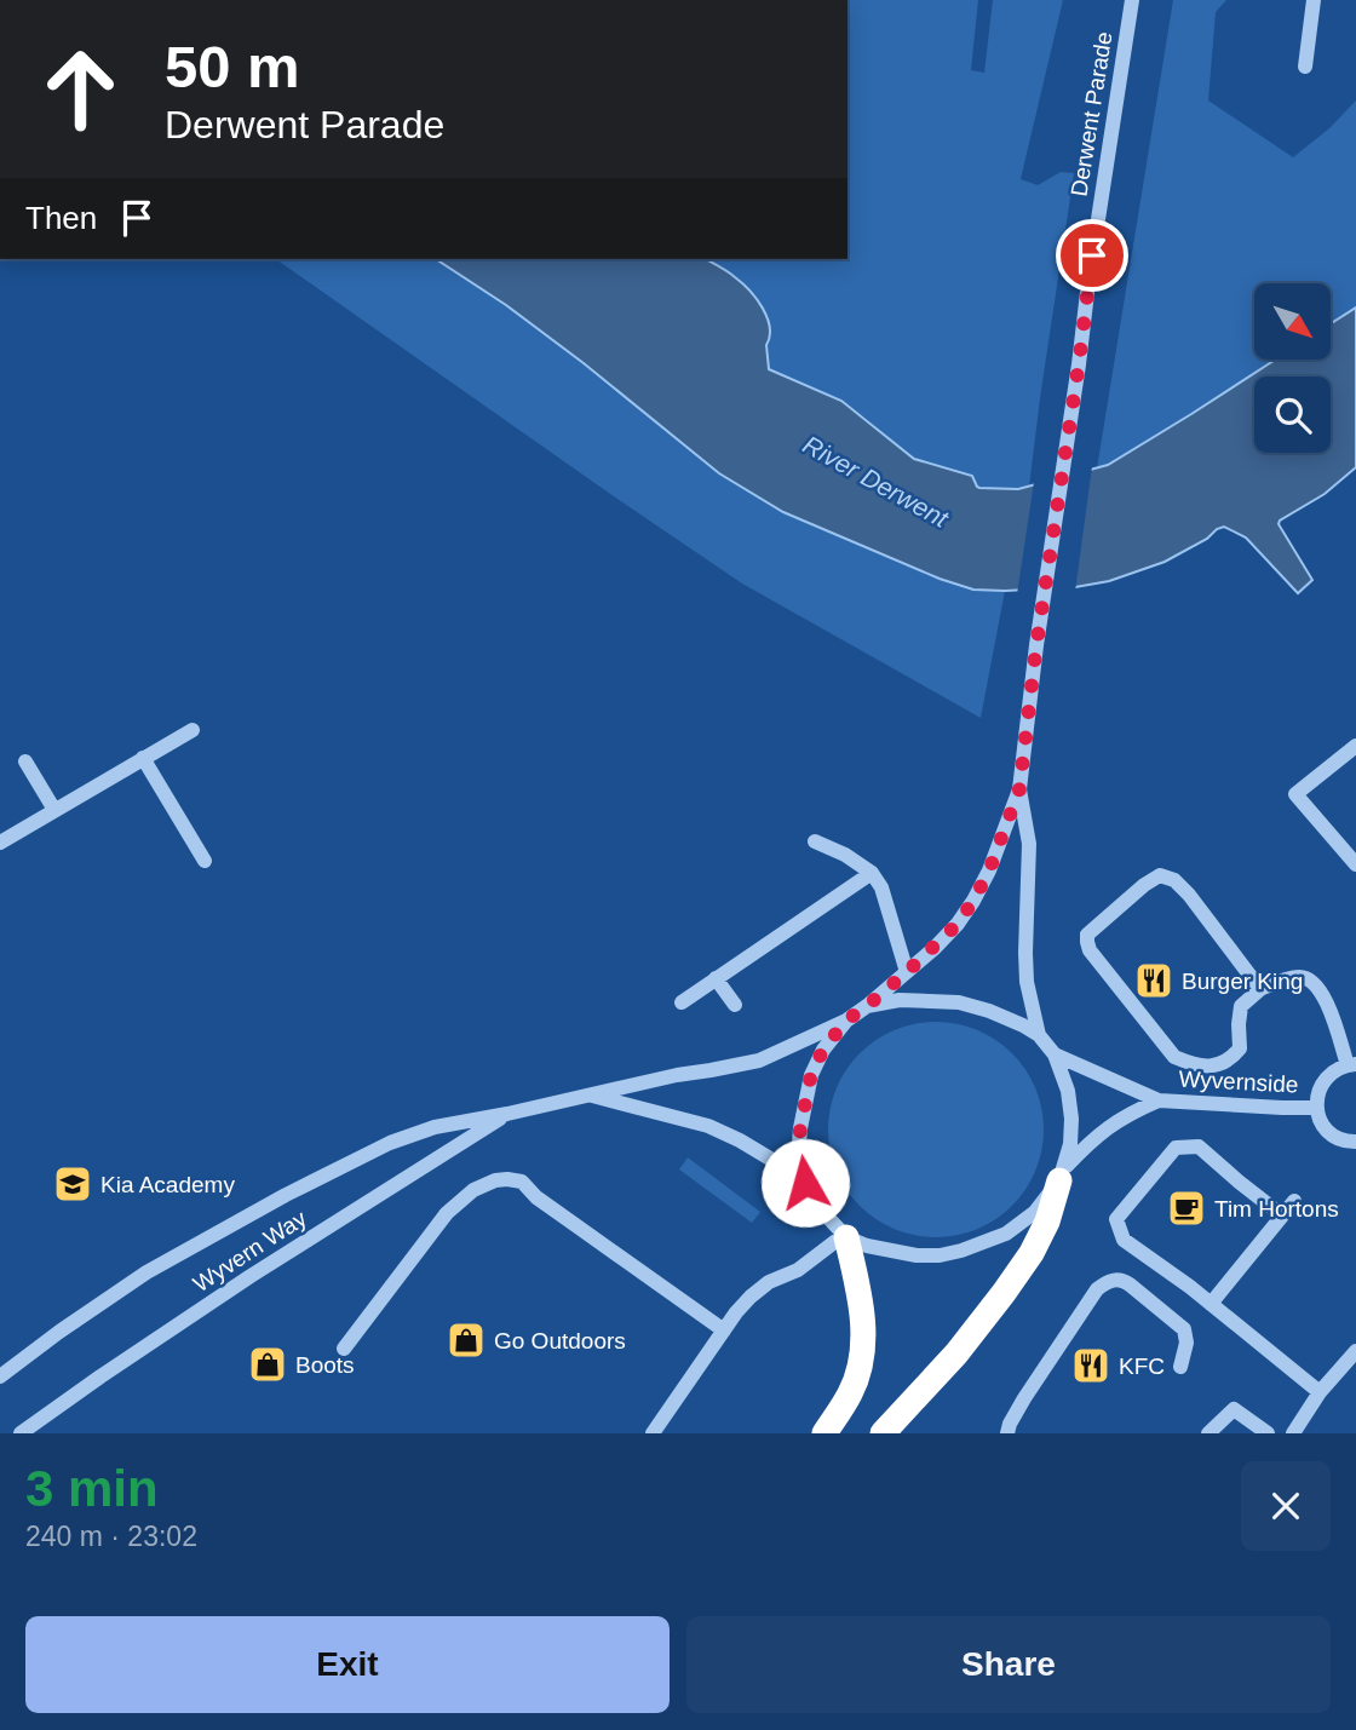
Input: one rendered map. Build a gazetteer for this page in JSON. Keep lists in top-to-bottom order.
{
  "streets": {
    "street": ["Derwent Parade", "Wyvernside", "Wyvern Way"]
  },
  "crossings": [
    ["Derwent Parade", "Wyvernside"],
    ["Derwent Parade", "Wyvern Way"],
    ["Wyvernside", "Wyvern Way"]
  ],
  "water": ["River Derwent"],
  "places": {
    "restaurant": ["Burger King", "KFC"],
    "school or university": ["Kia Academy"],
    "cafe": ["Tim Hortons"],
    "shop": ["Go Outdoors", "Boots"]
  },
  "north": "bottom right",
  "page": {
    "turn": ["50 m", "Derwent Parade"],
    "then": "Then",
    "heading": ["3 min", "240 m · 23:02"],
    "buttons": ["Exit", "Share"]
  }
}
